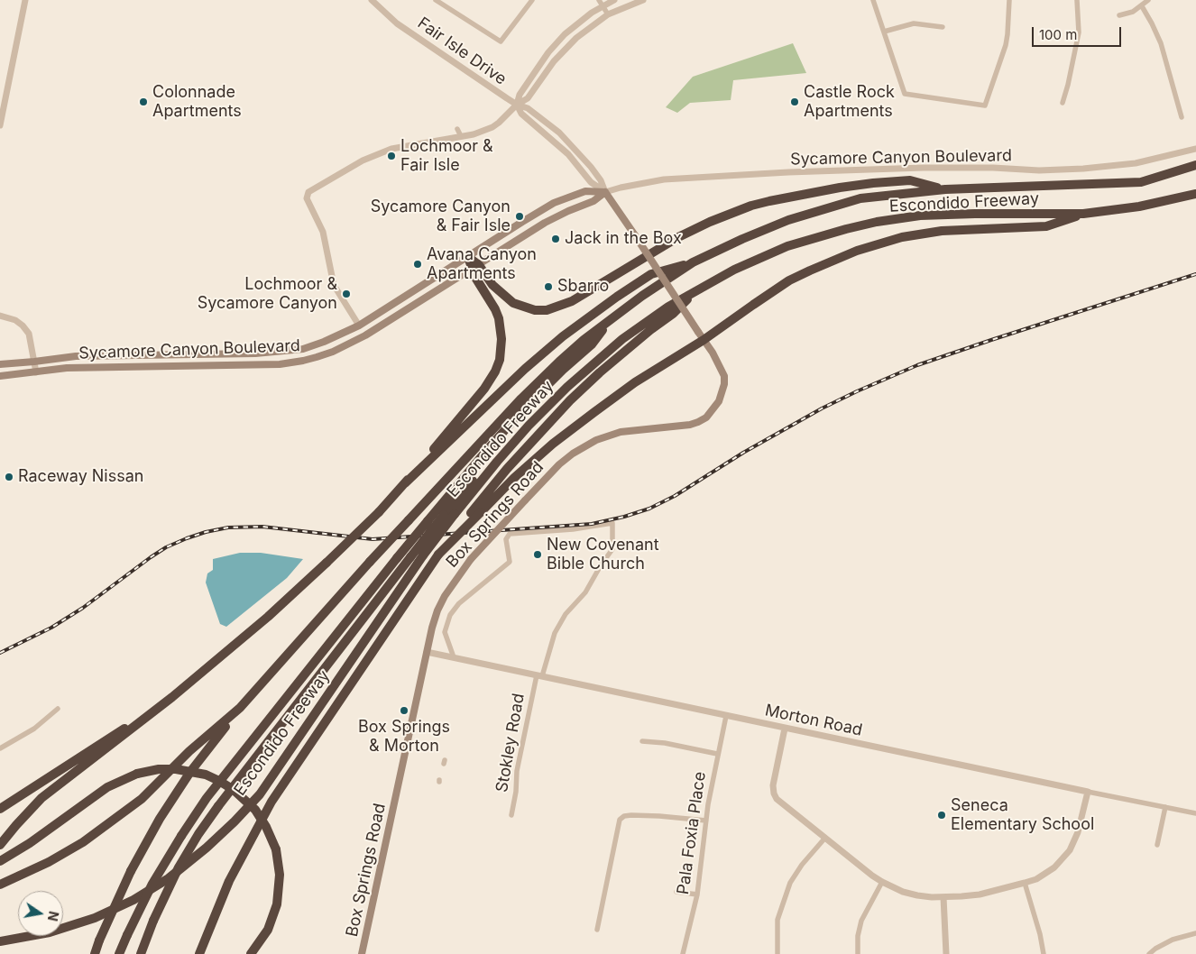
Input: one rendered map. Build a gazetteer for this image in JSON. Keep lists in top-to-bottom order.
{
  "streets": {
    "highway": ["Escondido Freeway"],
    "main road": ["Fair Isle Drive", "Sycamore Canyon Boulevard", "Box Springs Road"],
    "street": ["Morton Road", "Stokley Road", "Pala Foxia Place"]
  },
  "crossings": [
    ["Fair Isle Drive", "Sycamore Canyon Boulevard"],
    ["Fair Isle Drive", "Box Springs Road"],
    ["Box Springs Road", "Morton Road"],
    ["Morton Road", "Stokley Road"],
    ["Morton Road", "Pala Foxia Place"]
  ],
  "places": [
    "Colonnade Apartments",
    "Castle Rock Apartments",
    "Lochmoor & Fair Isle",
    "Sycamore Canyon & Fair Isle",
    "Jack in the Box",
    "Avana Canyon Apartments",
    "Sbarro",
    "Lochmoor & Sycamore Canyon",
    "Raceway Nissan",
    "New Covenant Bible Church",
    "Box Springs & Morton",
    "Seneca Elementary School"
  ],
  "scale_bar": "100 m",
  "north": "right"
}
